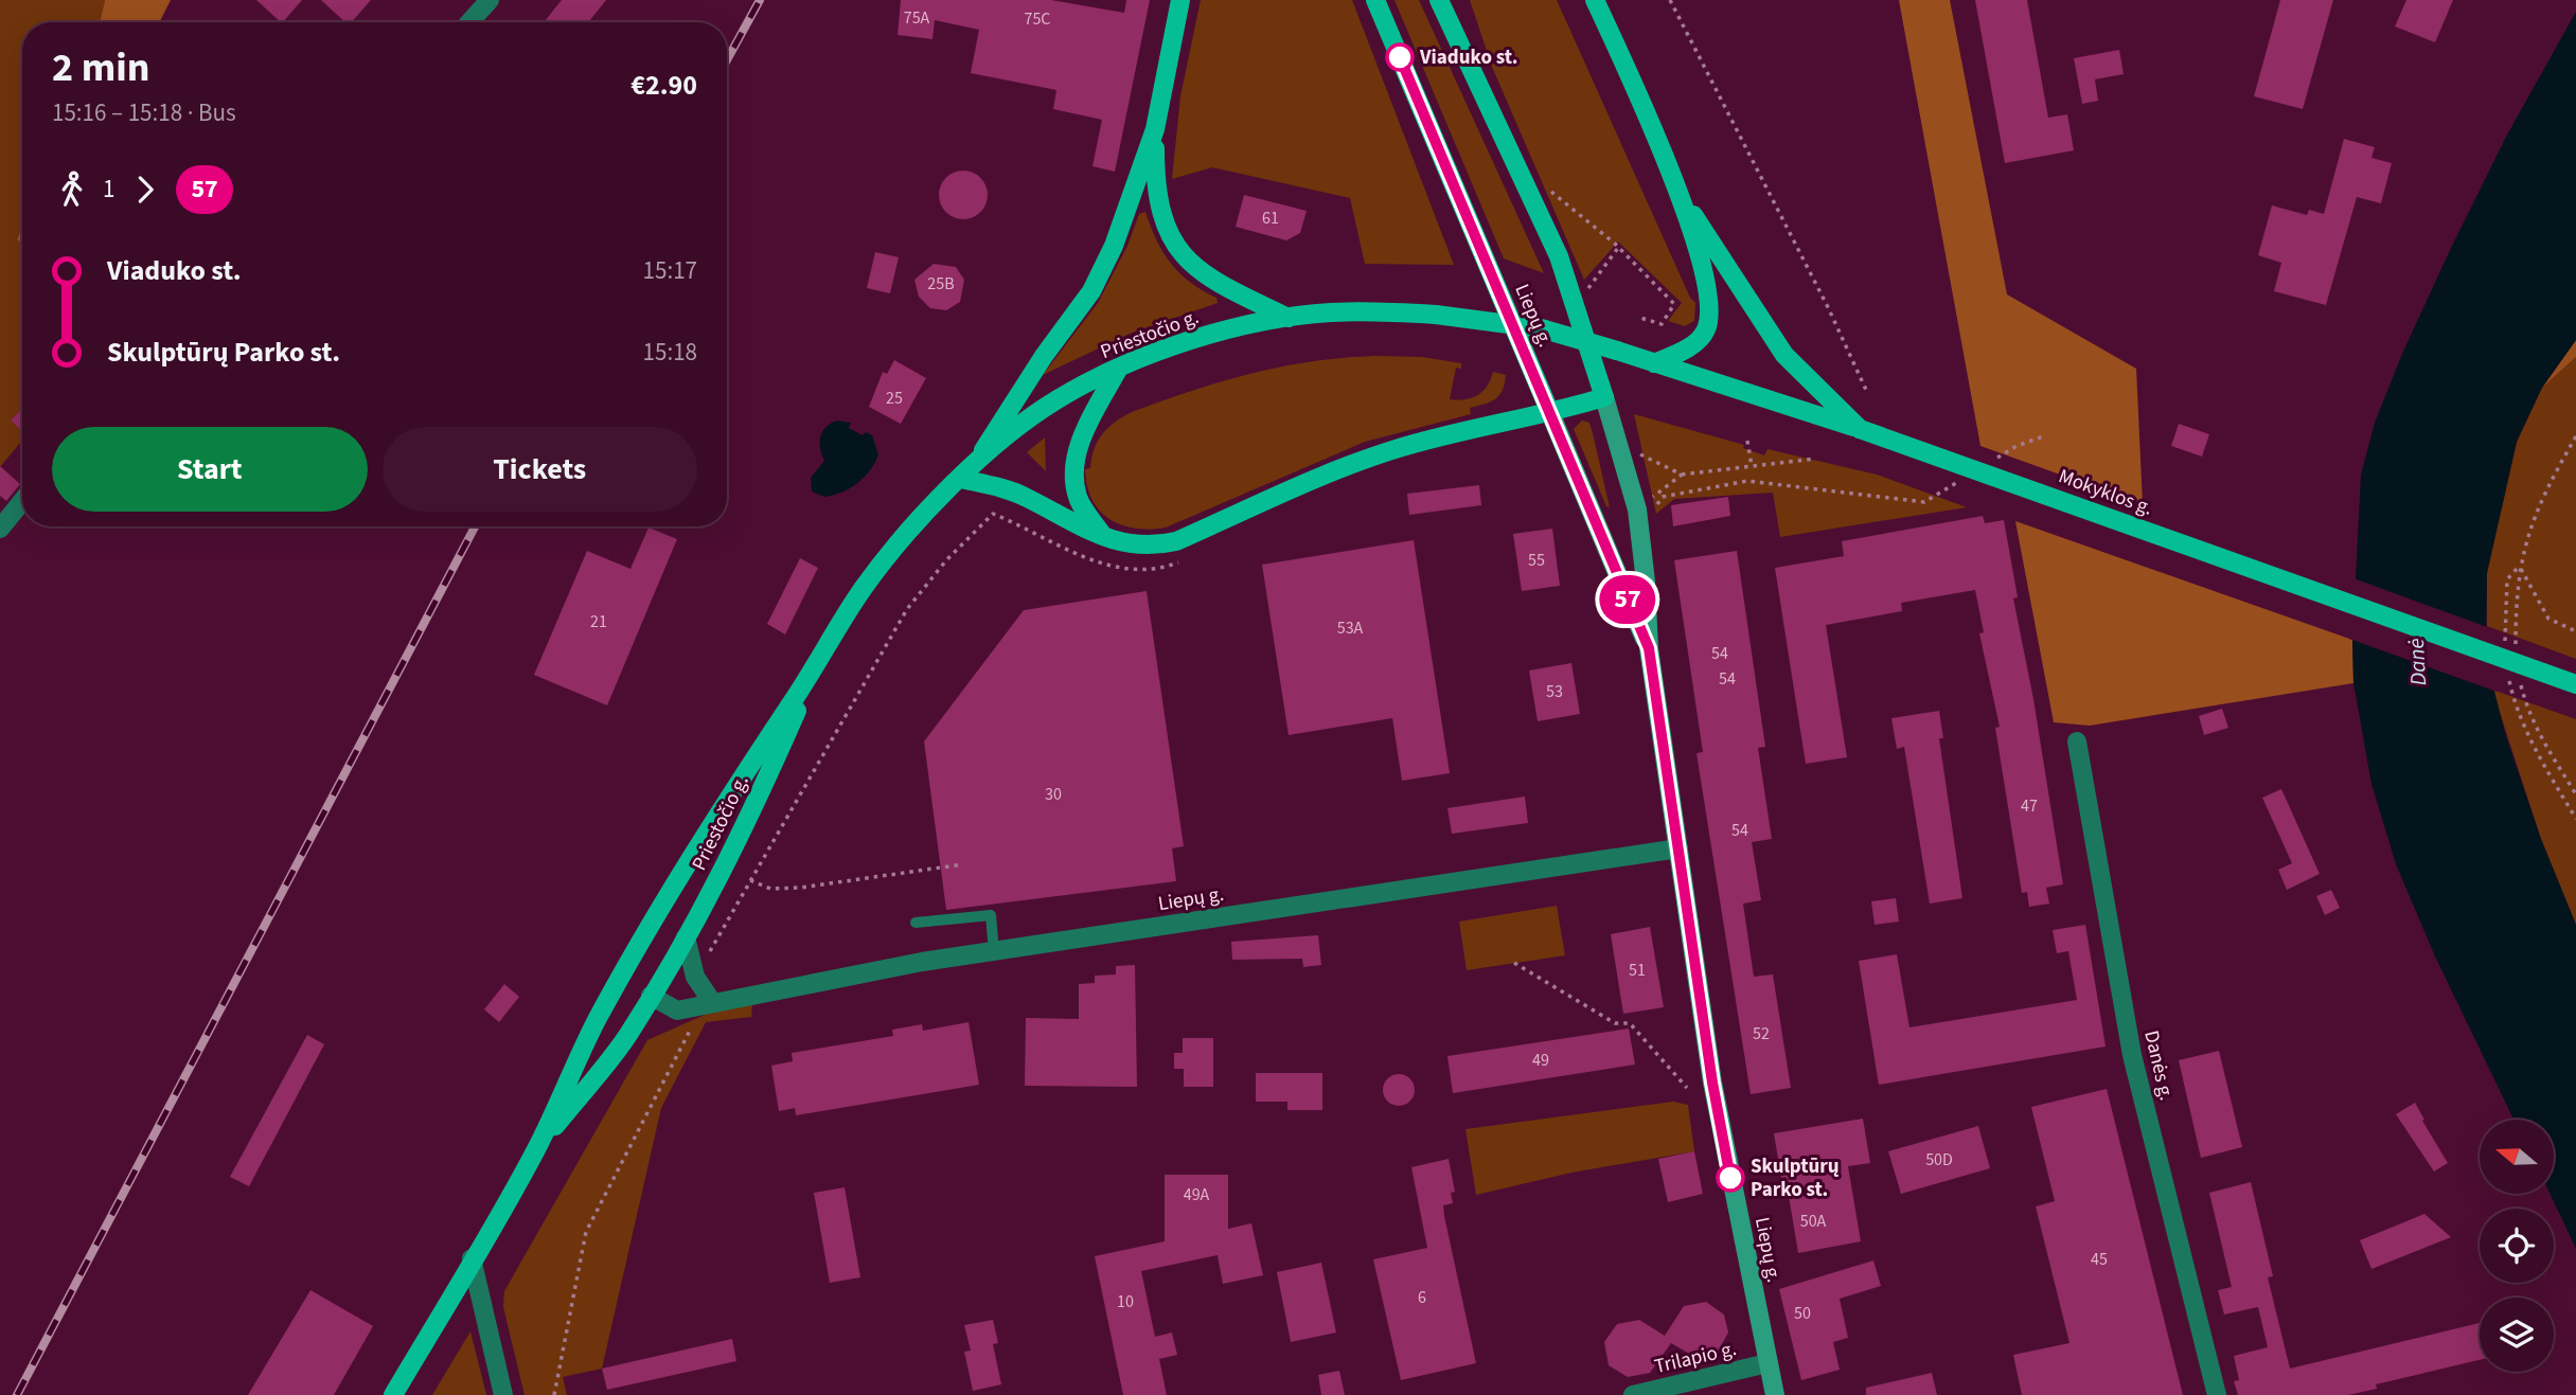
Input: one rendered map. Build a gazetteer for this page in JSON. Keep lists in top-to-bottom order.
{
  "streets": {
    "main road": ["Liepų g.", "Priestočio g.", "Mokyklos g."],
    "street": ["Danės g.", "Trilapio g."]
  },
  "crossings": [
    ["Liepų g.", "Priestočio g."],
    ["Liepų g.", "Trilapio g."],
    ["Priestočio g.", "Mokyklos g."]
  ],
  "water": ["Danė"],
  "places": ["Viaduko st.", "Skulptūrų Parko st."],
  "lines": ["bus line 57"],
  "house_numbers": [
    "75A",
    "75C",
    "61",
    "25B",
    "25",
    "55",
    "21",
    "53A",
    "54",
    "54",
    "53",
    "30",
    "47",
    "54",
    "51",
    "52",
    "49",
    "50D",
    "49A",
    "50A",
    "45",
    "6",
    "10",
    "50"
  ],
  "north": "left",
  "page": {
    "on_map": "57",
    "heading": ["2 min", "15:16 – 15:18 · Bus", "€2.90"],
    "legs": ["1", "57"],
    "list": [
      {
        "name": "Viaduko st.",
        "value": "15:17"
      },
      {
        "name": "Skulptūrų Parko st.",
        "value": "15:18"
      }
    ],
    "buttons": ["Start", "Tickets"]
  }
}
